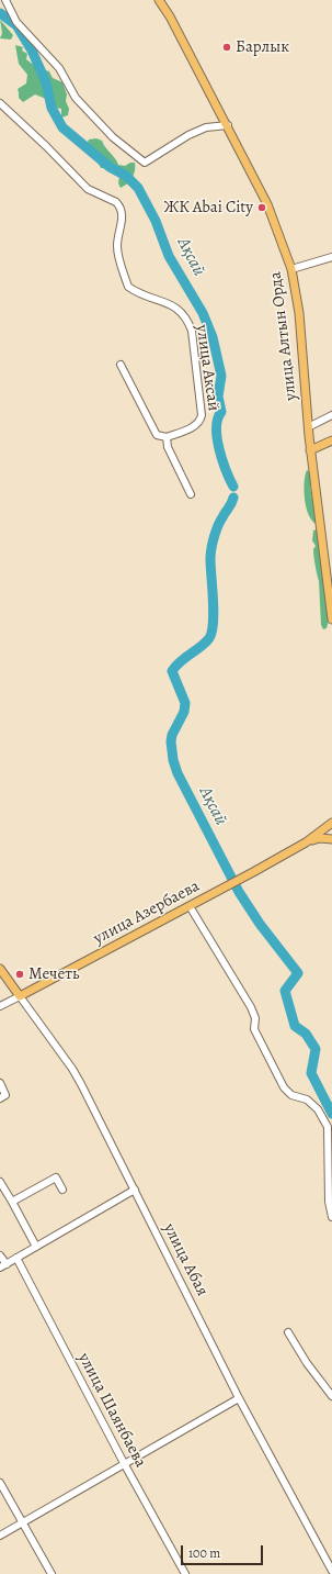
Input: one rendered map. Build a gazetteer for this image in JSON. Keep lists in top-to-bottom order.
{
  "streets": {
    "main road": ["улица Алтын Орда", "улица Азербаева", "улица Абая"],
    "street": ["улица Аксай", "улица Шаянбаева"]
  },
  "crossings": [
    ["улица Азербаева", "улица Абая"]
  ],
  "water": ["Ақсай"],
  "places": ["Барлык", "ЖК Abai City", "Мечеть"],
  "scale_bar": "100 m"
}
